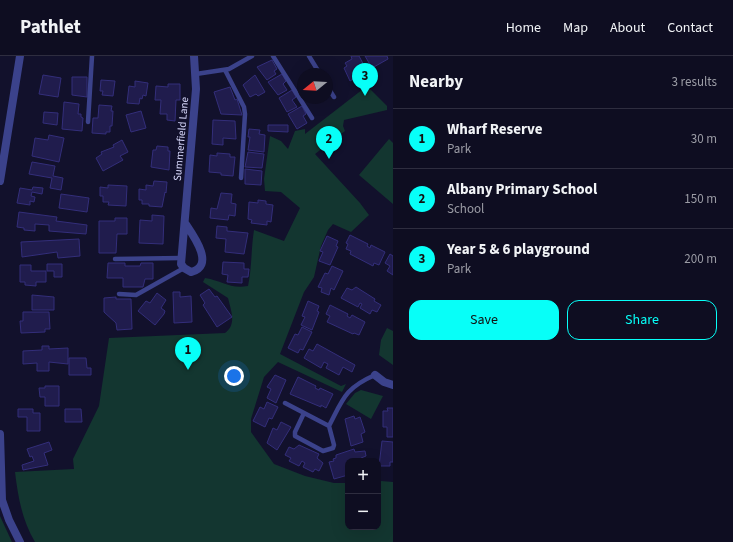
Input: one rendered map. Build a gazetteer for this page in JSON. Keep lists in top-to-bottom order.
{
  "streets": {
    "street": ["Summerfield Lane"]
  },
  "north": "left",
  "page": {
    "header": "Pathlet",
    "nav": [
      "Home",
      "Map",
      "About",
      "Contact"
    ],
    "heading": ["Nearby", "3 results"],
    "pins": ["3", "2", "1"],
    "list": [
      {
        "mark": "1",
        "name": "Wharf Reserve",
        "note": "Park",
        "value": "30 m"
      },
      {
        "mark": "2",
        "name": "Albany Primary School",
        "note": "School",
        "value": "150 m"
      },
      {
        "mark": "3",
        "name": "Year 5 & 6 playground",
        "note": "Park",
        "value": "200 m"
      }
    ],
    "buttons": ["Save", "Share"],
    "map_buttons": ["+", "−"]
  }
}
